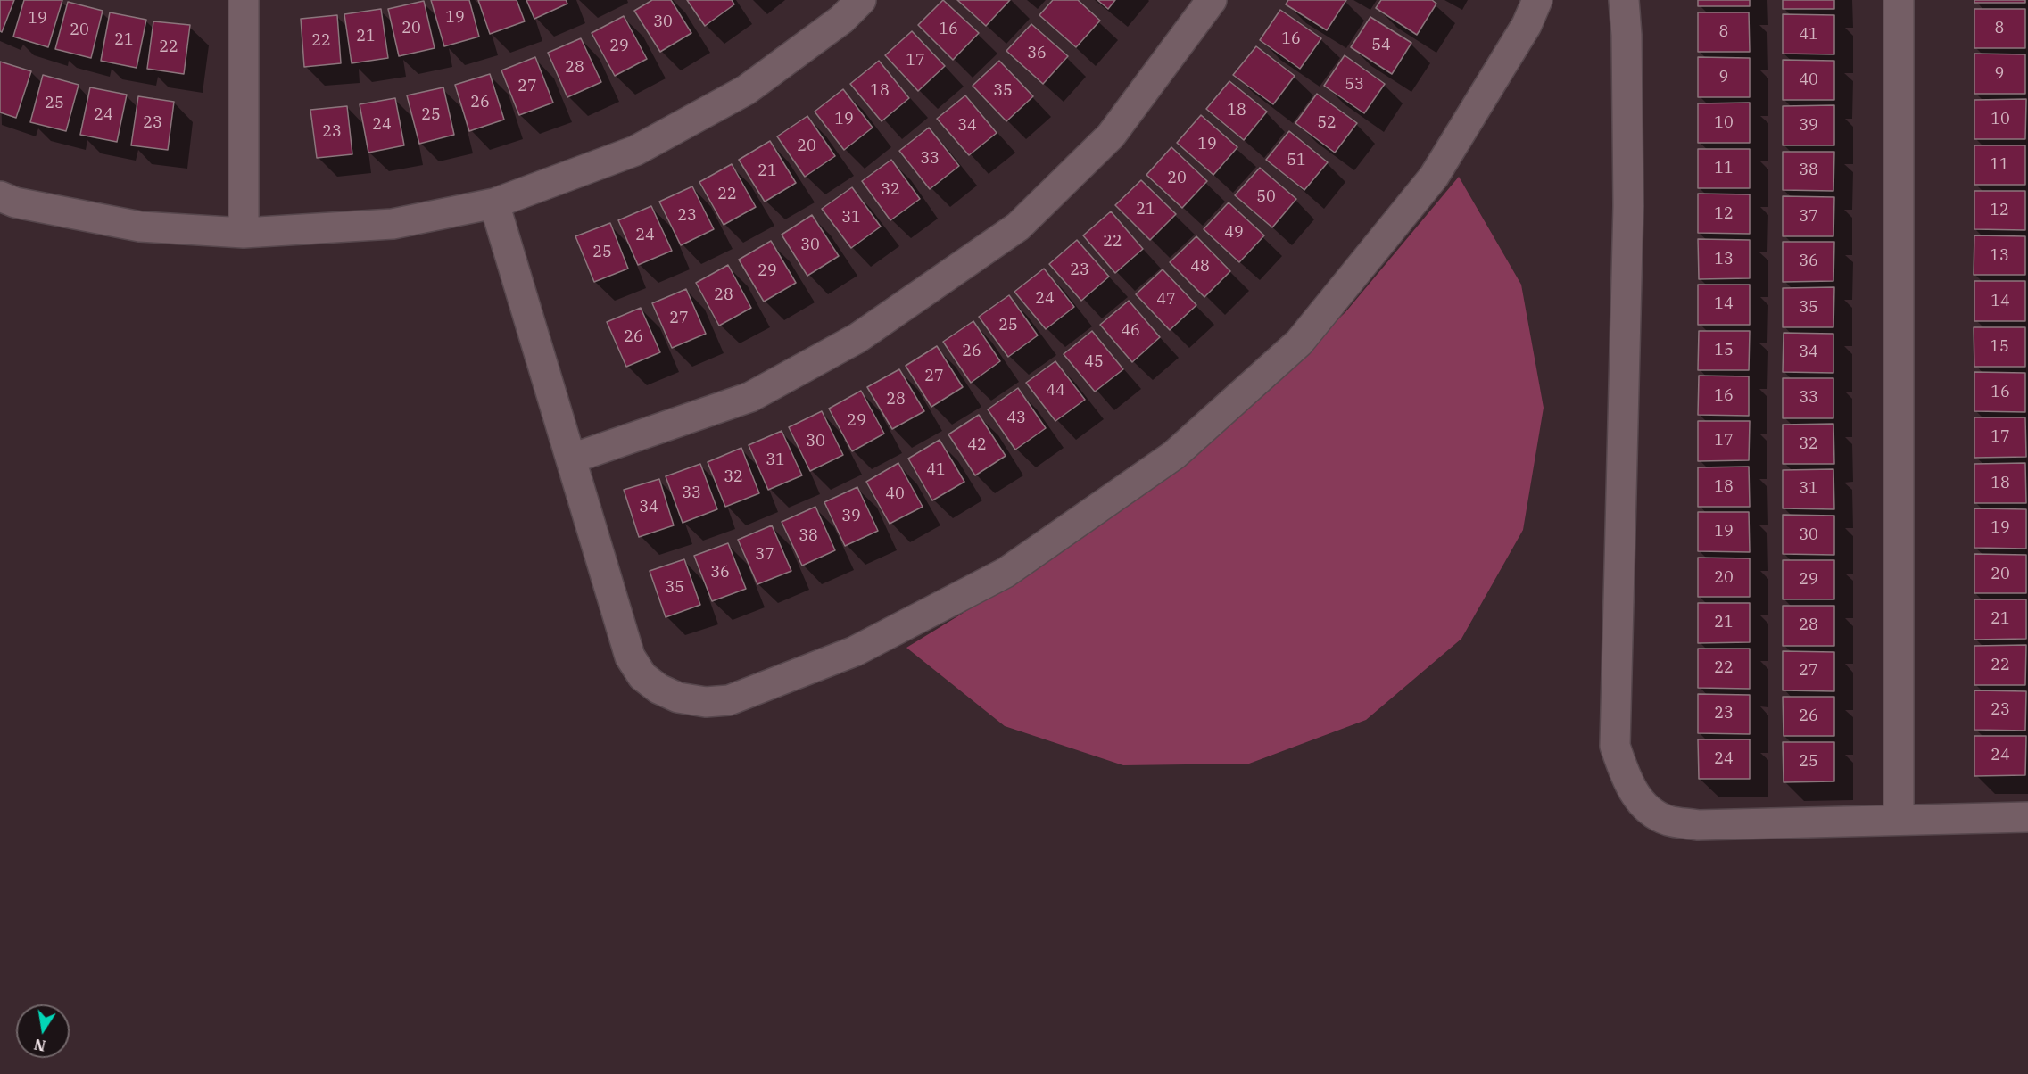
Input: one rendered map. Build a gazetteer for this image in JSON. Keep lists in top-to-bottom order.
{
  "house_numbers": [
    "19",
    "19",
    "30",
    "20",
    "8",
    "16",
    "20",
    "8",
    "41",
    "21",
    "16",
    "21",
    "22",
    "54",
    "29",
    "22",
    "36",
    "17",
    "28",
    "9",
    "9",
    "40",
    "53",
    "27",
    "18",
    "35",
    "26",
    "25",
    "18",
    "24",
    "25",
    "19",
    "10",
    "23",
    "52",
    "10",
    "24",
    "34",
    "39",
    "23",
    "19",
    "20",
    "33",
    "51",
    "11",
    "11",
    "38",
    "21",
    "20",
    "32",
    "22",
    "50",
    "21",
    "12",
    "12",
    "23",
    "37",
    "31",
    "49",
    "24",
    "22",
    "30",
    "25",
    "13",
    "13",
    "36",
    "48",
    "23",
    "29",
    "28",
    "24",
    "47",
    "14",
    "14",
    "35",
    "27",
    "25",
    "46",
    "26",
    "15",
    "15",
    "26",
    "34",
    "45",
    "27",
    "44",
    "16",
    "16",
    "33",
    "28",
    "43",
    "29",
    "17",
    "17",
    "30",
    "32",
    "42",
    "31",
    "41",
    "32",
    "18",
    "18",
    "31",
    "33",
    "40",
    "34",
    "39",
    "19",
    "19",
    "30",
    "38",
    "37",
    "36",
    "20",
    "20",
    "29",
    "35",
    "21",
    "21",
    "28",
    "22",
    "22",
    "27",
    "23",
    "23",
    "26",
    "24",
    "24",
    "25"
  ],
  "north": "bottom"
}
